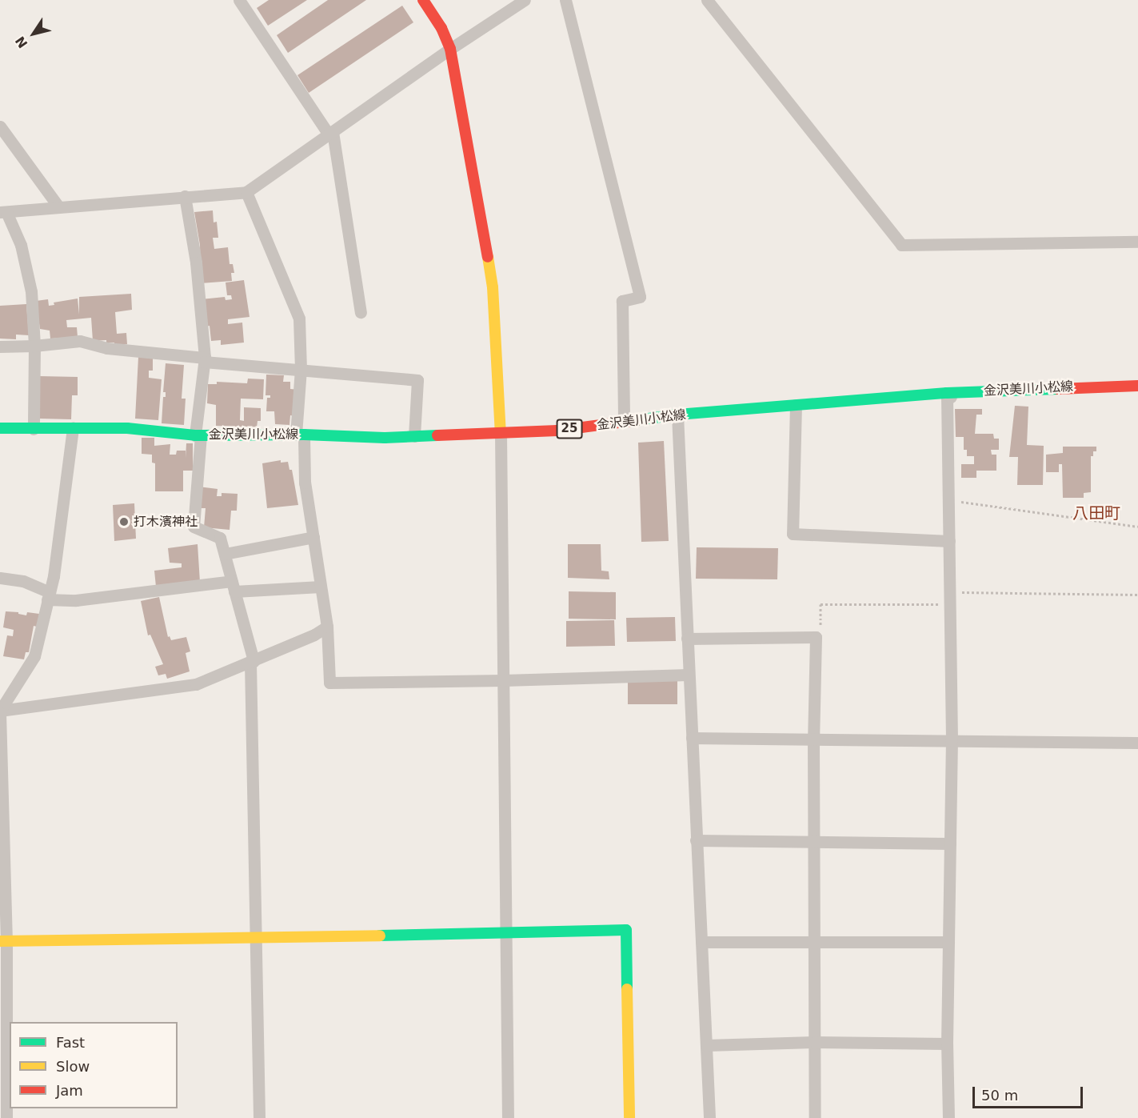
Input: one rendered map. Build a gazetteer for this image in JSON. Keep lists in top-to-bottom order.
{
  "streets": {
    "street": ["金沢美川小松線", "25"]
  },
  "districts": ["八田町"],
  "places": ["打木濱神社"],
  "legend": ["Fast", "Slow", "Jam"],
  "scale_bar": "50 m",
  "north": "bottom left"
}
